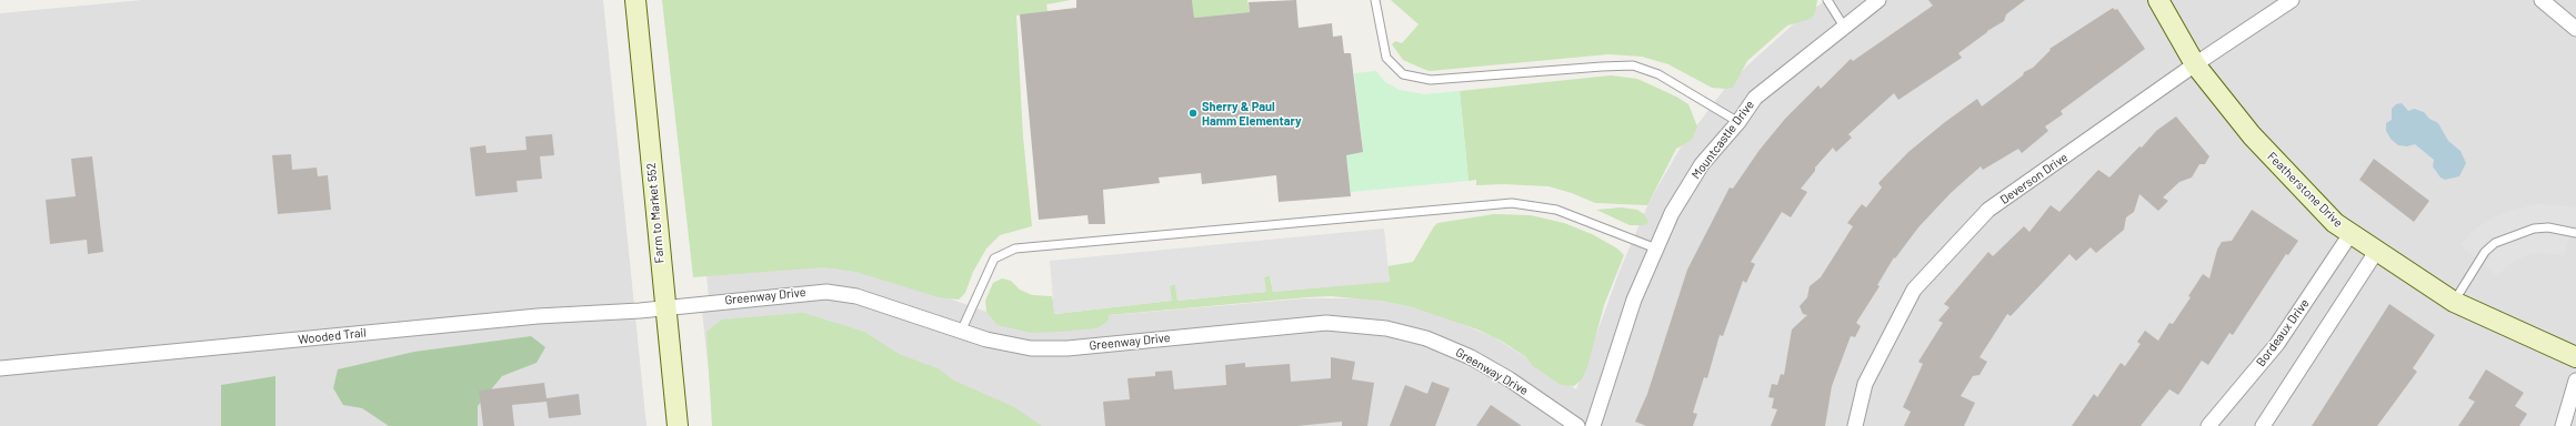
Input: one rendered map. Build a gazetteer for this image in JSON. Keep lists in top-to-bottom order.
{
  "streets": {
    "street": [
      "Mountcastle Drive",
      "Deverson Drive",
      "Featherstone Drive",
      "Farm to Market 552",
      "Greenway Drive",
      "Bordeaux Drive",
      "Wooded Trail"
    ]
  },
  "crossings": [
    ["Deverson Drive", "Featherstone Drive"],
    ["Featherstone Drive", "Bordeaux Drive"],
    ["Farm to Market 552", "Greenway Drive"],
    ["Farm to Market 552", "Wooded Trail"],
    ["Greenway Drive", "Wooded Trail"]
  ],
  "places": ["Sherry & Paul Hamm Elementary"]
}
